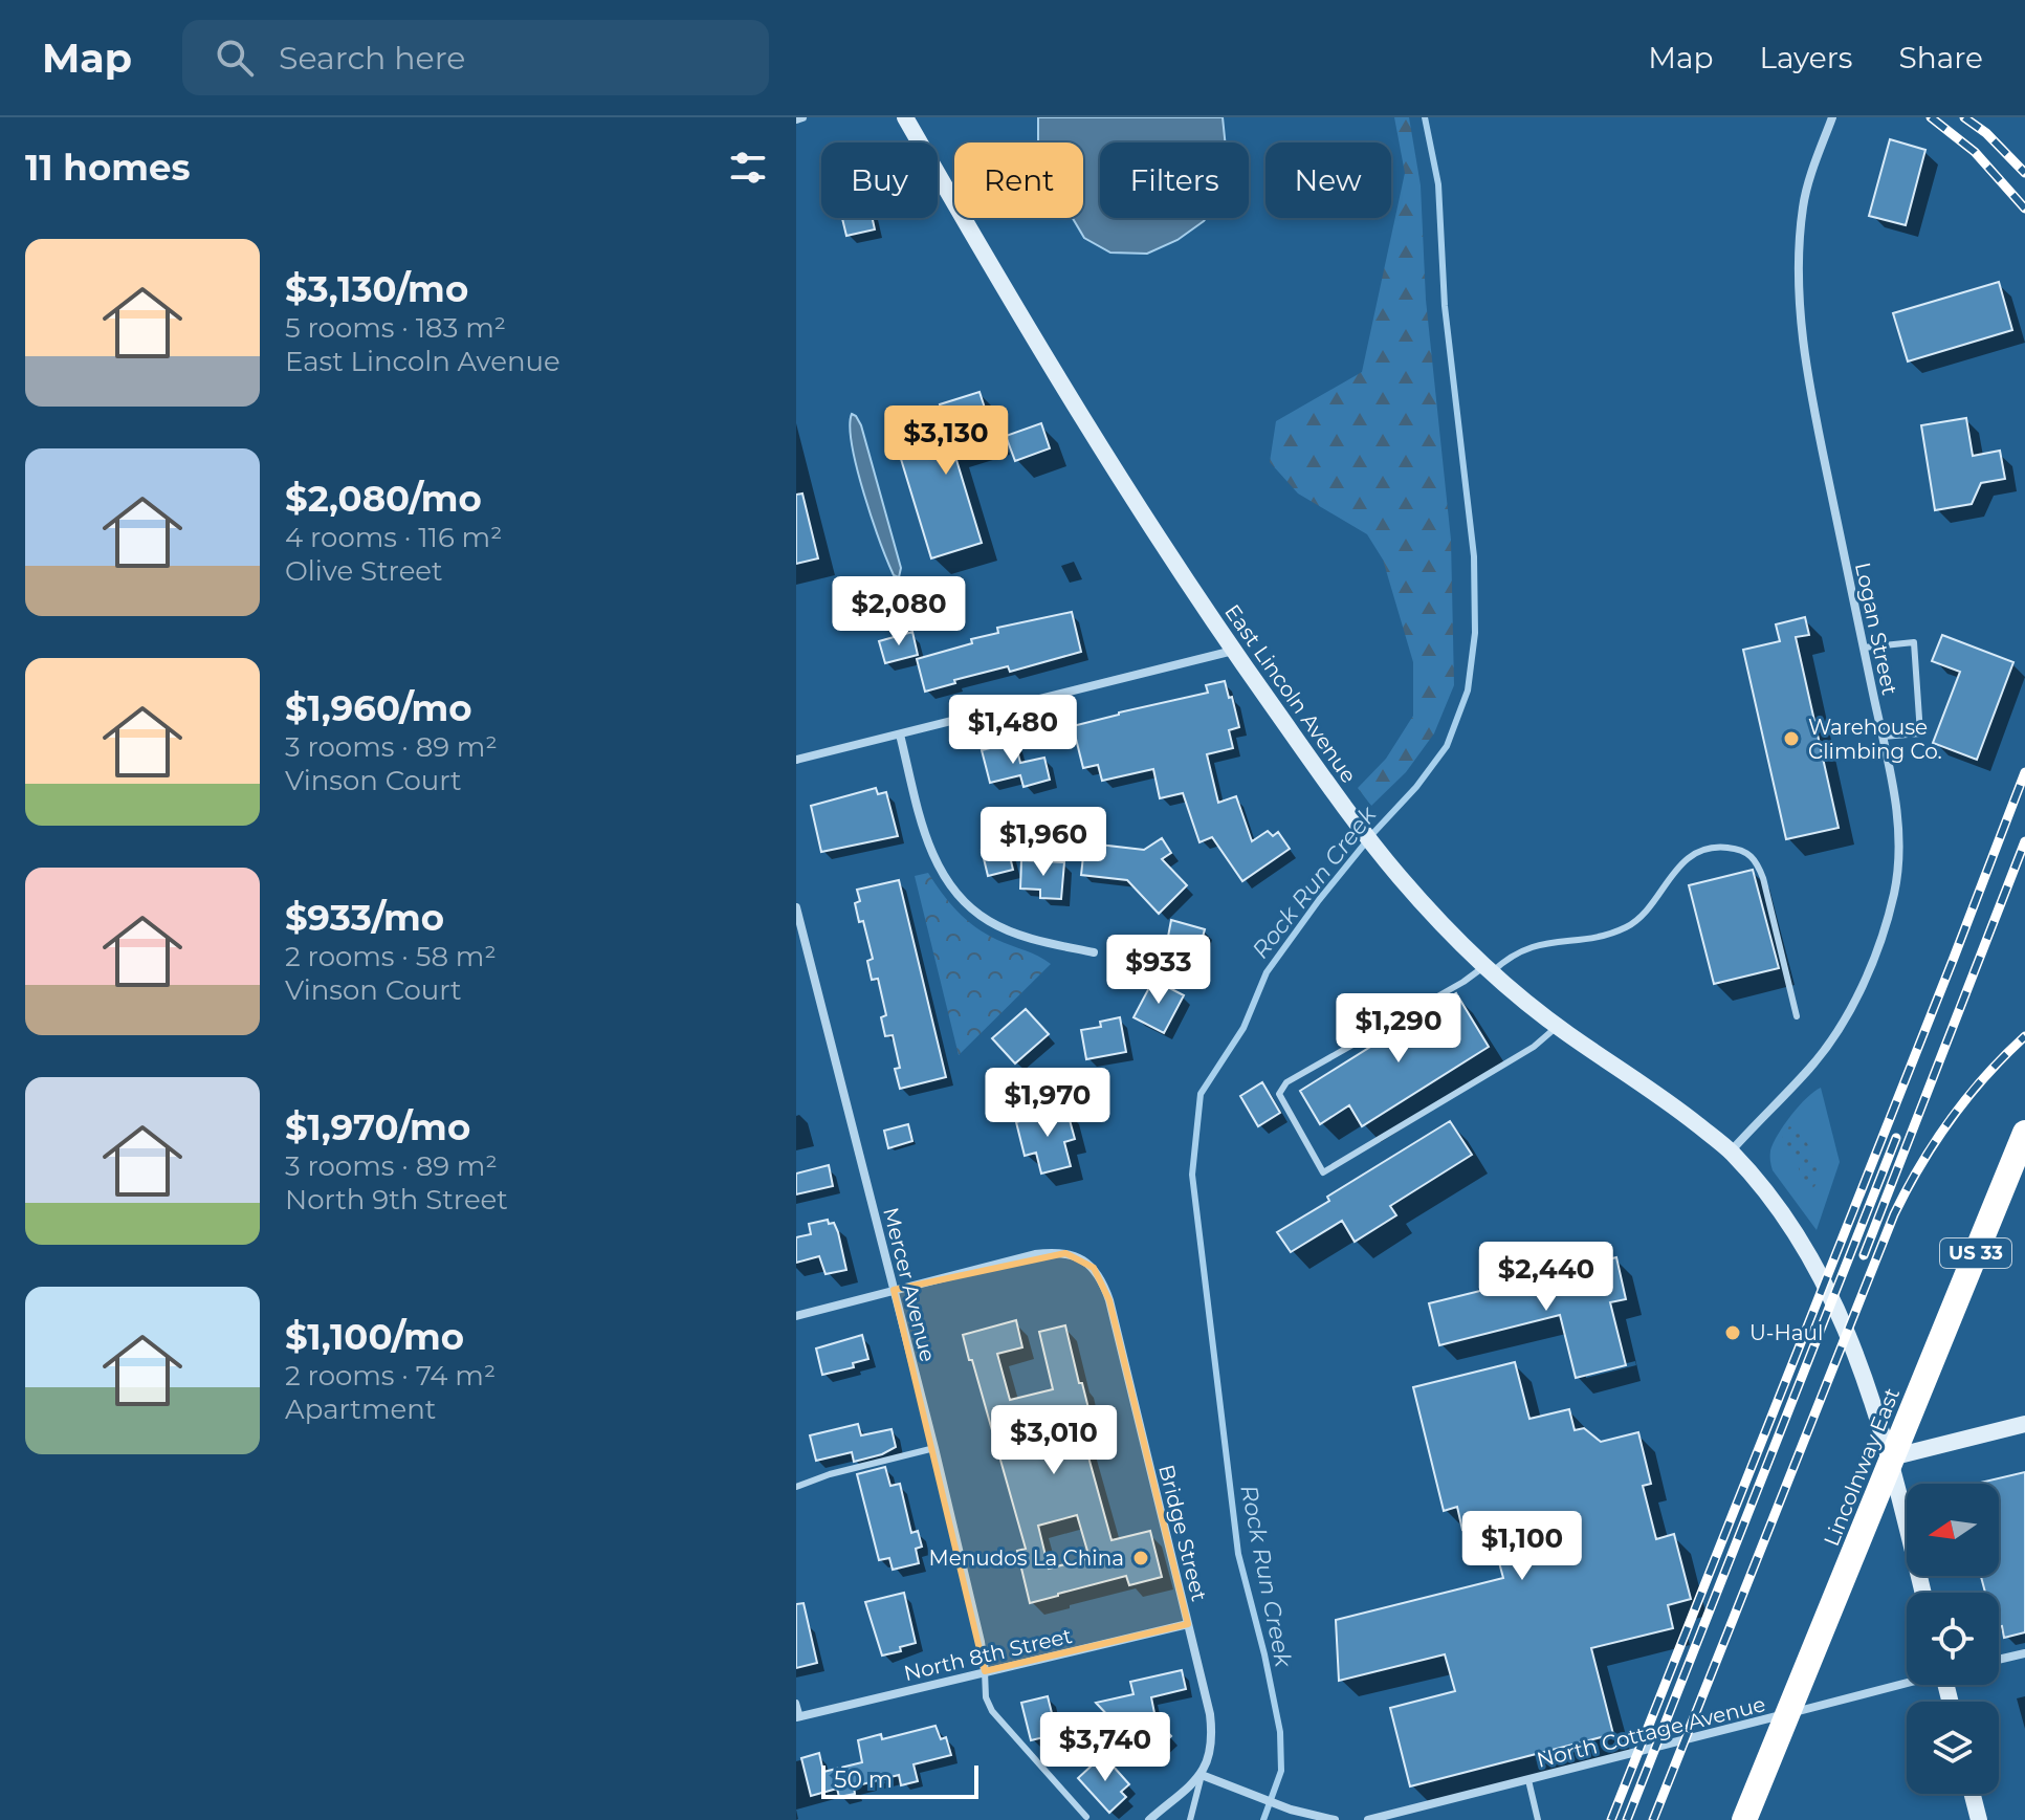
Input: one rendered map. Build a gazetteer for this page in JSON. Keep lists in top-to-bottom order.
{
  "streets": {
    "highway": ["US 33", "Lincolnway East"],
    "main road": ["East Lincoln Avenue"],
    "street": [
      "Logan Street",
      "Mercer Avenue",
      "Bridge Street",
      "North 8th Street",
      "North Cottage Avenue"
    ]
  },
  "crossings": [
    ["Logan Street", "East Lincoln Avenue"],
    ["Mercer Avenue", "Bridge Street"],
    ["Mercer Avenue", "North 8th Street"],
    ["Bridge Street", "North 8th Street"]
  ],
  "water": ["Rock Run Creek"],
  "places": ["Warehouse Climbing Co.", "U-Haul", "Menudos La China"],
  "scale_bar": "50 m",
  "north": "left",
  "page": {
    "header": "Map",
    "search": "Search here",
    "nav": ["Map", "Layers", "Share"],
    "heading": "11 homes",
    "chip": [
      "Buy",
      "Rent",
      "Filters",
      "New"
    ],
    "list": [
      {
        "name": "$3,130/mo",
        "note": "5 rooms · 183 m² · East Lincoln Avenue"
      },
      {
        "name": "$2,080/mo",
        "note": "4 rooms · 116 m² · Olive Street"
      },
      {
        "name": "$1,960/mo",
        "note": "3 rooms · 89 m² · Vinson Court"
      },
      {
        "name": "$933/mo",
        "note": "2 rooms · 58 m² · Vinson Court"
      },
      {
        "name": "$1,970/mo",
        "note": "3 rooms · 89 m² · North 9th Street"
      },
      {
        "name": "$1,100/mo",
        "note": "2 rooms · 74 m² · Apartment"
      }
    ],
    "price": [
      "$3,130",
      "$2,080",
      "$1,480",
      "$1,960",
      "$933",
      "$1,290",
      "$1,970",
      "$2,440",
      "$3,010",
      "$1,100",
      "$3,740"
    ],
    "scale": "50 m"
  }
}
